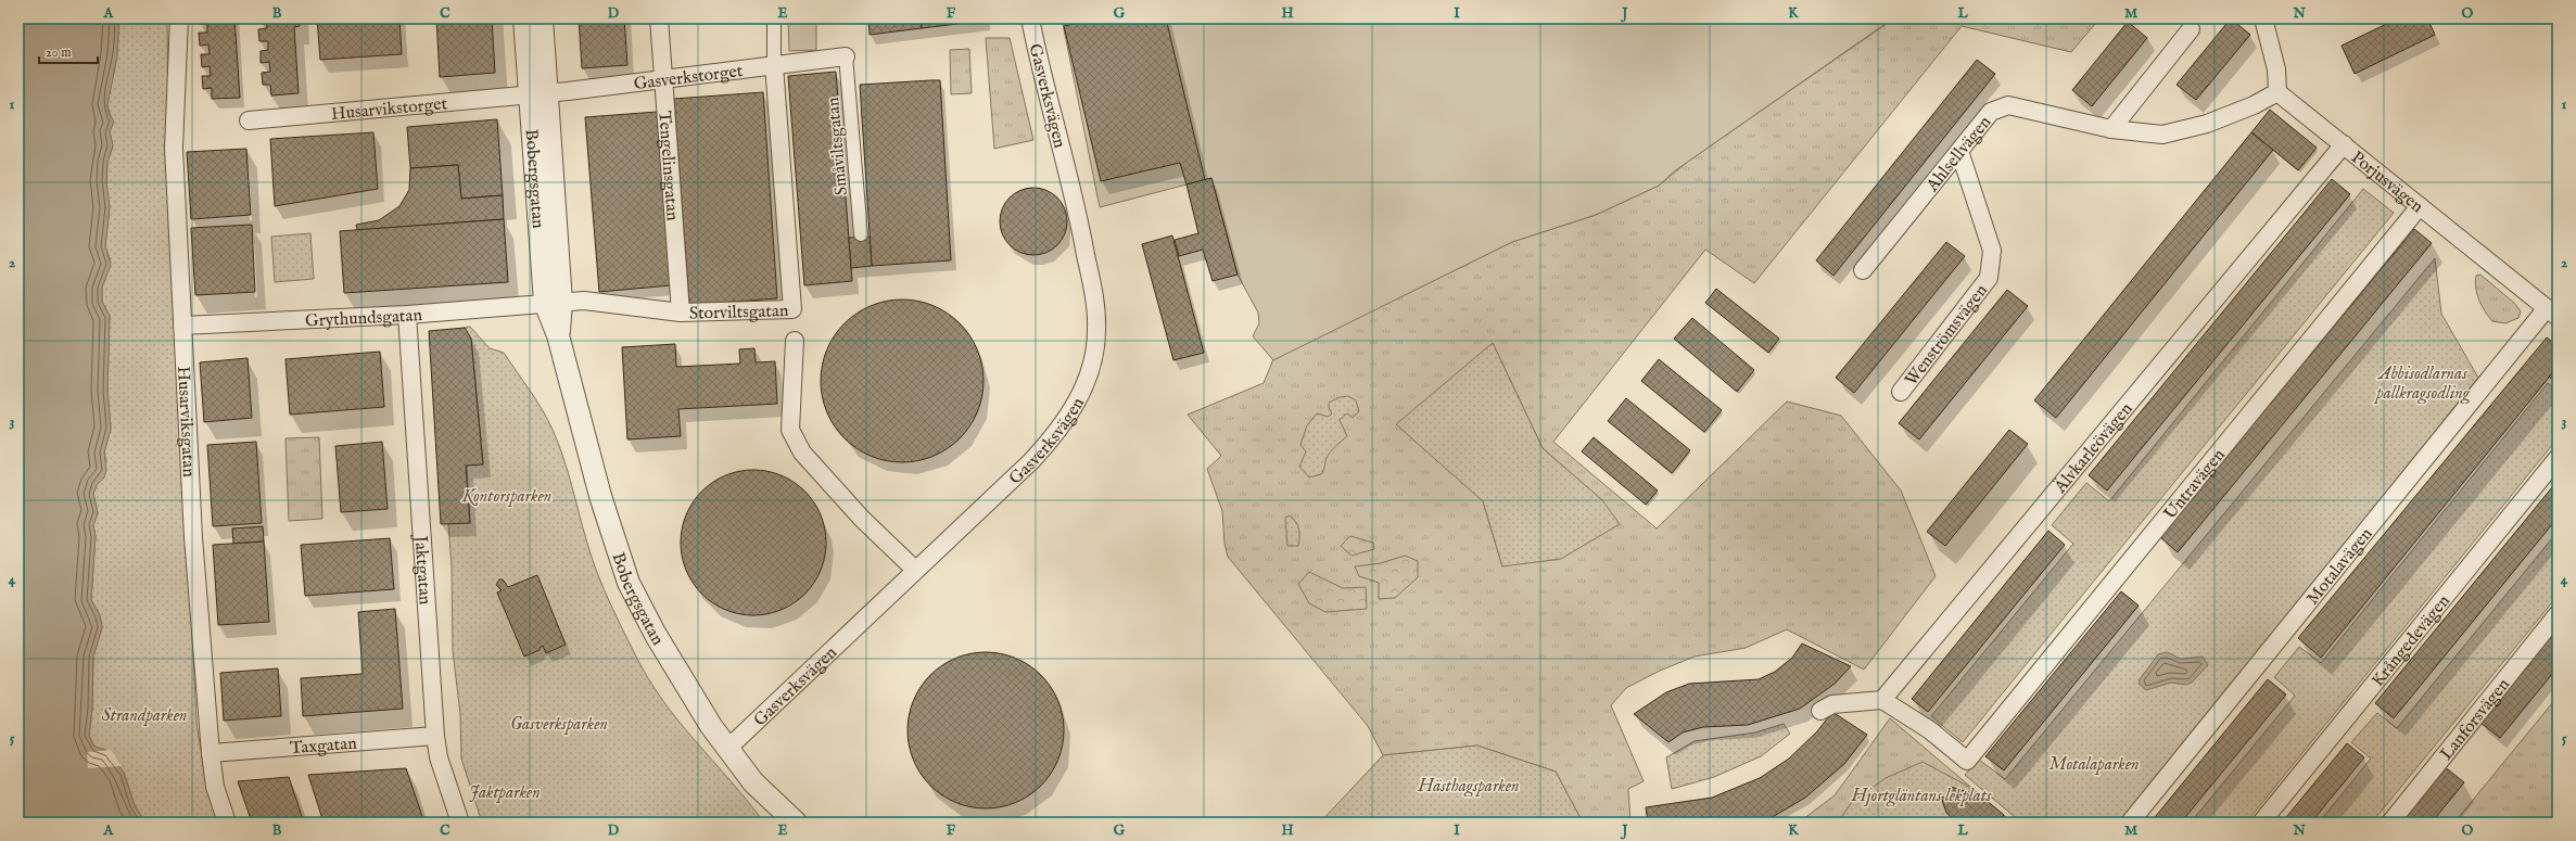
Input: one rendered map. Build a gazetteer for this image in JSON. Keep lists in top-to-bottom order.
{
  "streets": {
    "street": [
      "Gasverkstorget",
      "Gasverksvägen",
      "Husarvikstorget",
      "Småviltsgatan",
      "Ahlsellvägen",
      "Tengelinsgatan",
      "Bobergsgatan",
      "Porjusvägen",
      "Storviltsgatan",
      "Grythundsgatan",
      "Wenströmsvägen",
      "Husarviksgatan",
      "Älvkarleövägen",
      "Untravägen",
      "Motalavägen",
      "Jaktgatan",
      "Krångedevägen",
      "Lanforsvägen",
      "Taxgatan"
    ]
  },
  "crossings": [
    ["Gasverkstorget", "Husarvikstorget"],
    ["Gasverkstorget", "Småviltsgatan"],
    ["Gasverkstorget", "Tengelinsgatan"],
    ["Gasverkstorget", "Bobergsgatan"],
    ["Gasverkstorget", "Storviltsgatan"],
    ["Gasverksvägen", "Bobergsgatan"],
    ["Husarvikstorget", "Bobergsgatan"],
    ["Ahlsellvägen", "Porjusvägen"],
    ["Ahlsellvägen", "Wenströmsvägen"],
    ["Tengelinsgatan", "Storviltsgatan"],
    ["Bobergsgatan", "Storviltsgatan"],
    ["Bobergsgatan", "Grythundsgatan"],
    ["Porjusvägen", "Älvkarleövägen"],
    ["Porjusvägen", "Untravägen"],
    ["Porjusvägen", "Motalavägen"],
    ["Storviltsgatan", "Grythundsgatan"],
    ["Grythundsgatan", "Husarviksgatan"],
    ["Grythundsgatan", "Jaktgatan"],
    ["Husarviksgatan", "Taxgatan"],
    ["Älvkarleövägen", "Untravägen"],
    ["Jaktgatan", "Taxgatan"]
  ],
  "parks": [
    "Abbisodlarnas pallkragsodling",
    "Kontorsparken",
    "Strandparken",
    "Gasverksparken",
    "Motalaparken",
    "Hästhagsparken",
    "Jaktparken",
    "Hjortgläntans lekplats"
  ],
  "scale_bar": "20 m",
  "grid": {
    "columns": [
      "A",
      "B",
      "C",
      "D",
      "E",
      "F",
      "G",
      "H",
      "I",
      "J",
      "K",
      "L",
      "M",
      "N",
      "O"
    ],
    "rows": [
      "1",
      "2",
      "3",
      "4",
      "5"
    ]
  }
}
